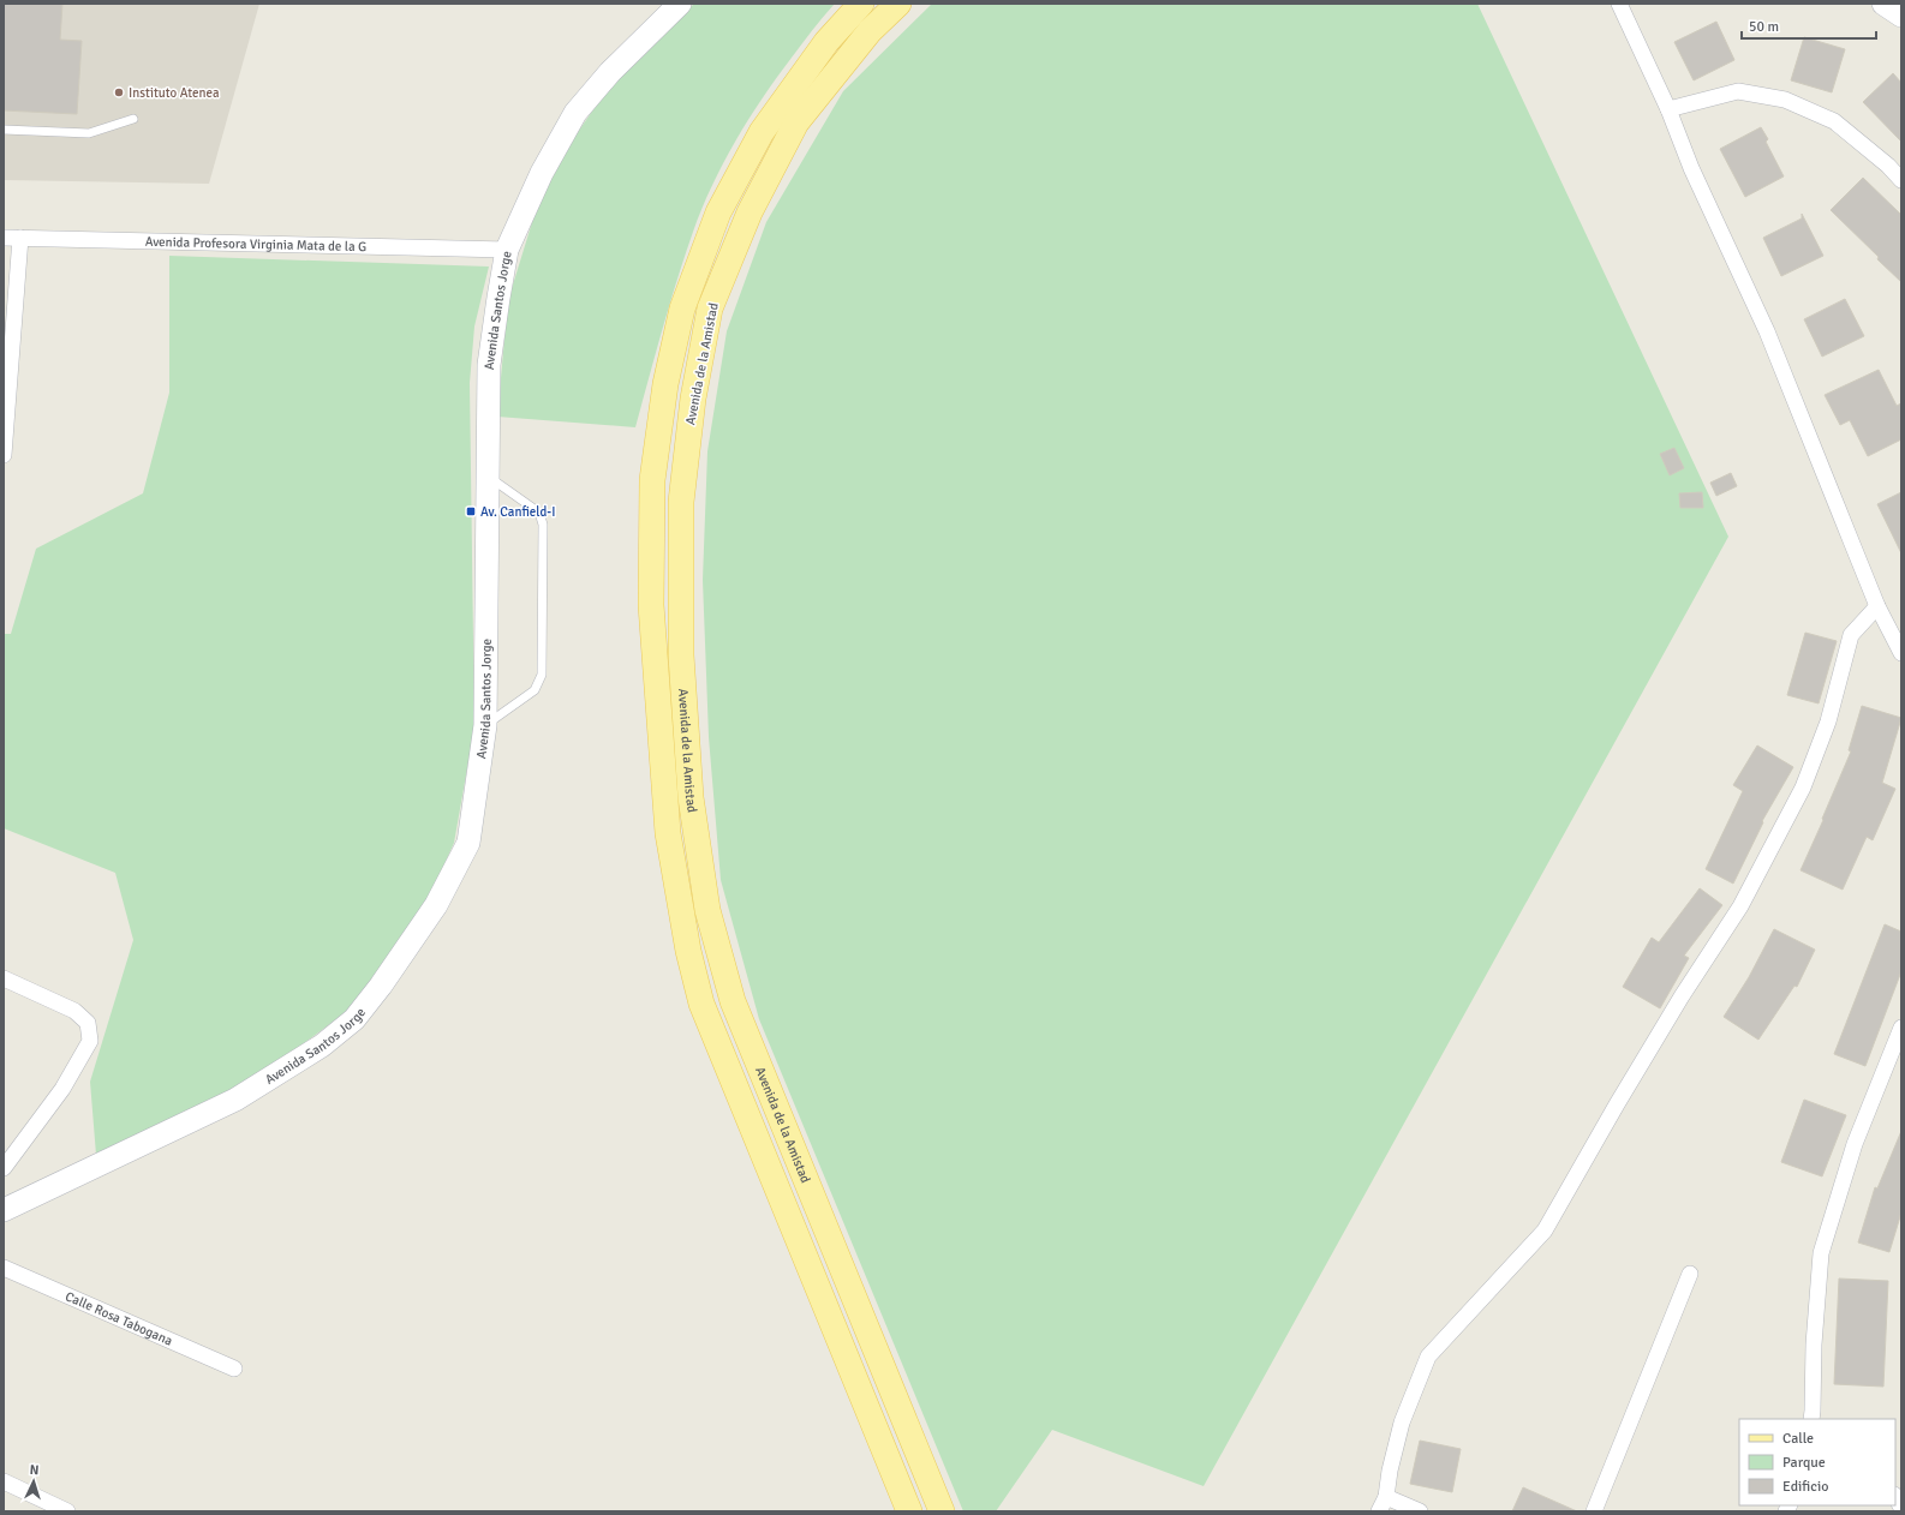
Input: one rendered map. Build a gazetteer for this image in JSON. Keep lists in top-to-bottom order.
{
  "streets": {
    "main road": ["Avenida Santos Jorge", "Avenida de la Amistad"],
    "street": ["Avenida Profesora Virginia Mata de la G", "Calle Rosa Tabogana"]
  },
  "crossings": [
    ["Avenida Profesora Virginia Mata de la G", "Avenida Santos Jorge"]
  ],
  "places": {
    "other": ["Instituto Atenea"],
    "transit": ["Av. Canfield-I"]
  },
  "legend": ["Calle", "Parque", "Edificio"],
  "scale_bar": "50 m",
  "north": "top"
}
